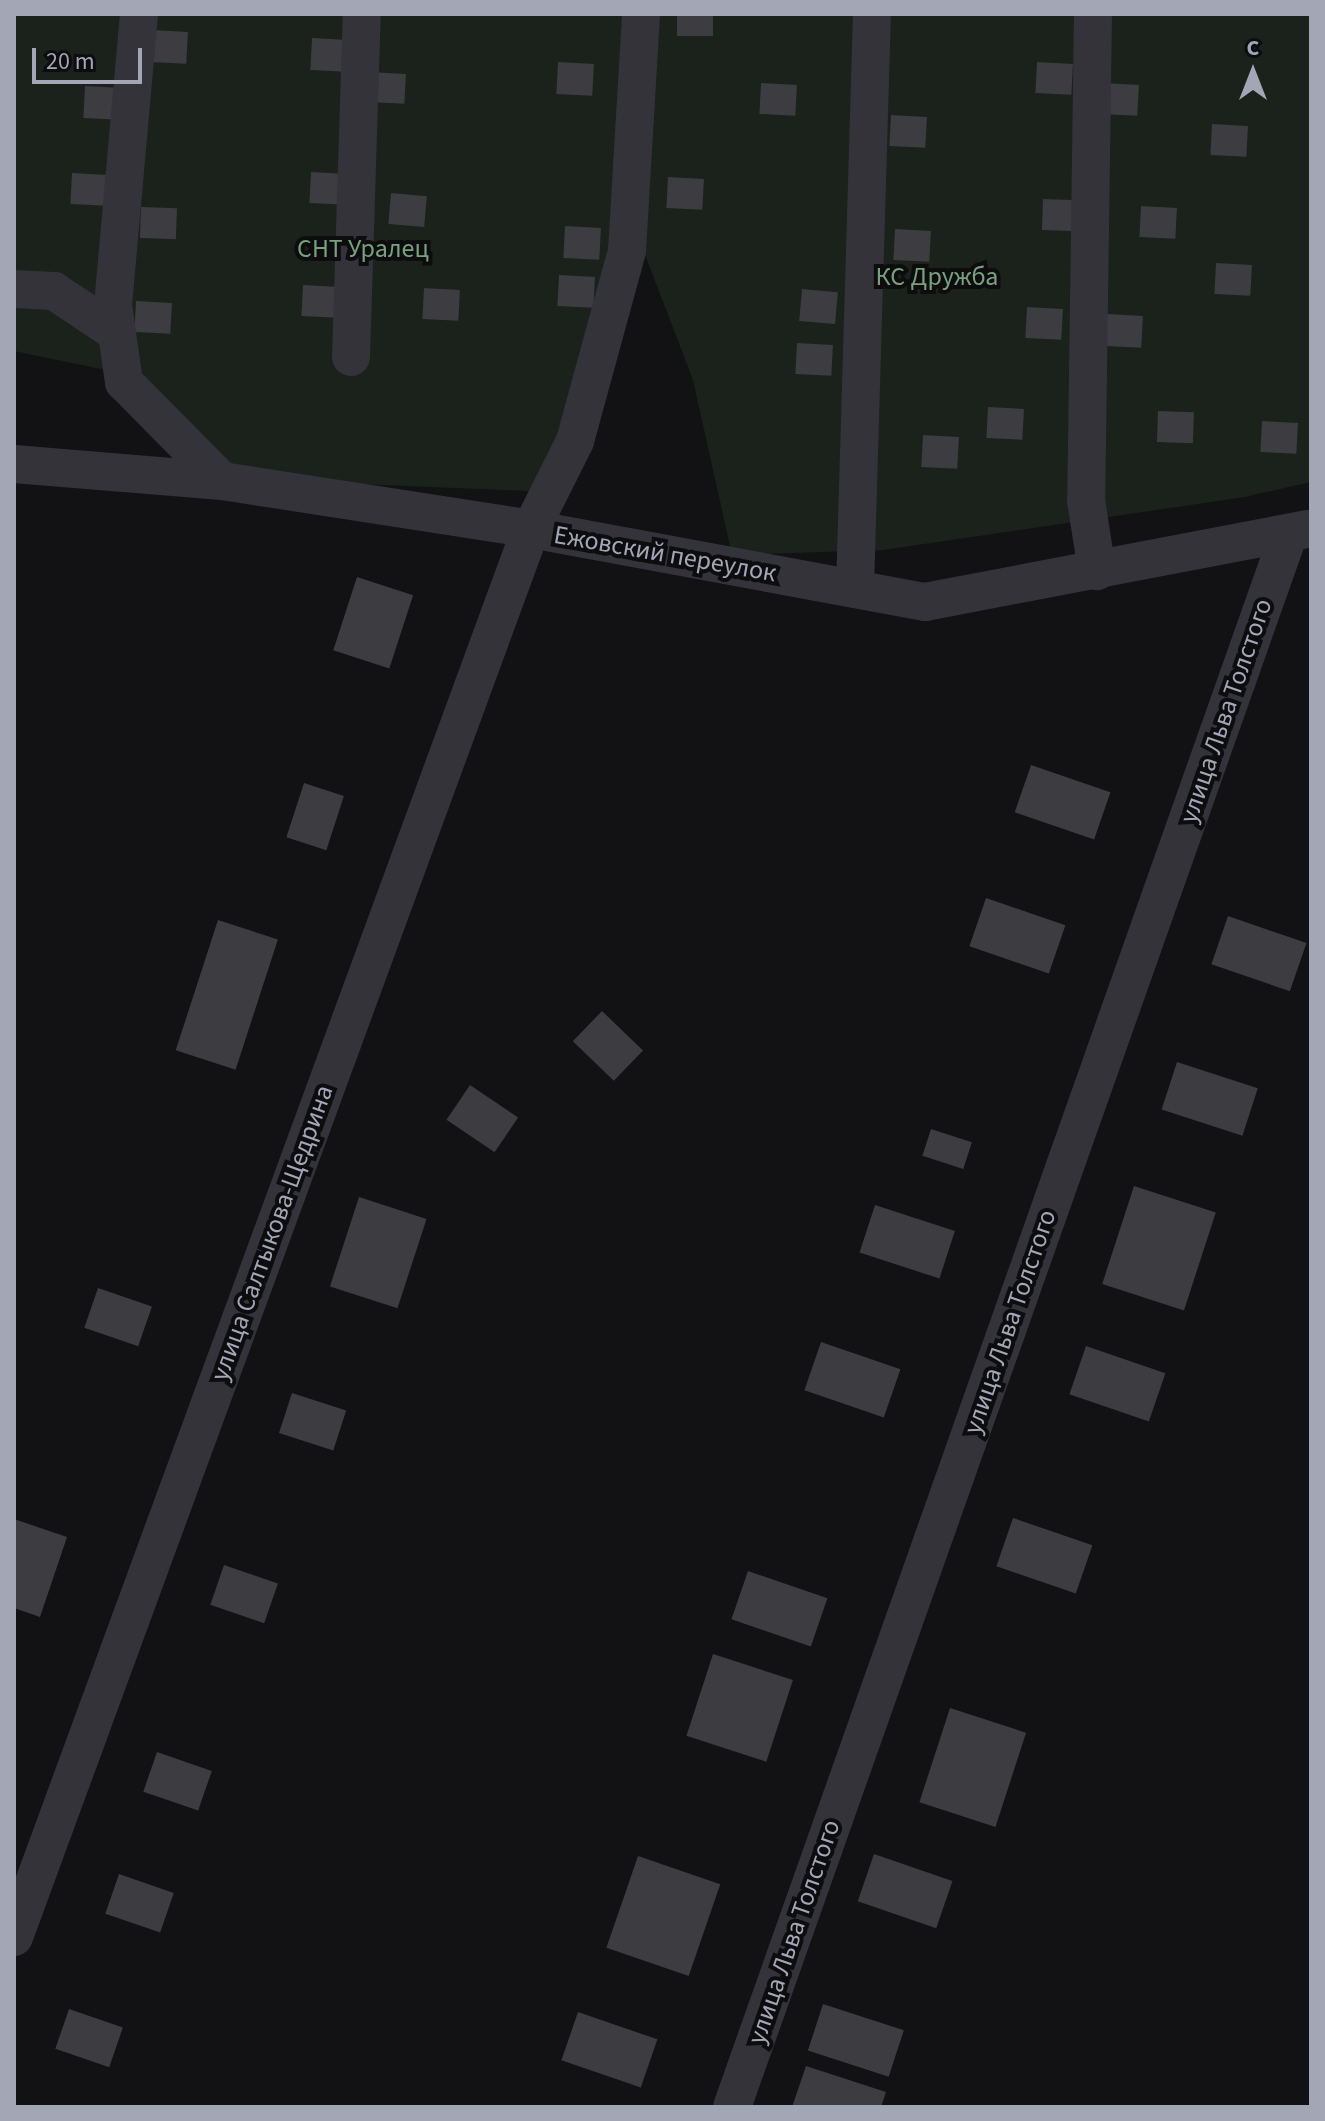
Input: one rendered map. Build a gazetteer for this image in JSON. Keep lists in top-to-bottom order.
{
  "streets": {
    "street": ["Ежовский переулок", "улица Льва Толстого", "улица Салтыкова-Щедрина"]
  },
  "crossings": [
    ["Ежовский переулок", "улица Льва Толстого"],
    ["Ежовский переулок", "улица Салтыкова-Щедрина"]
  ],
  "parks": ["СНТ Уралец", "КС Дружба"],
  "scale_bar": "20 m",
  "north": "top"
}
